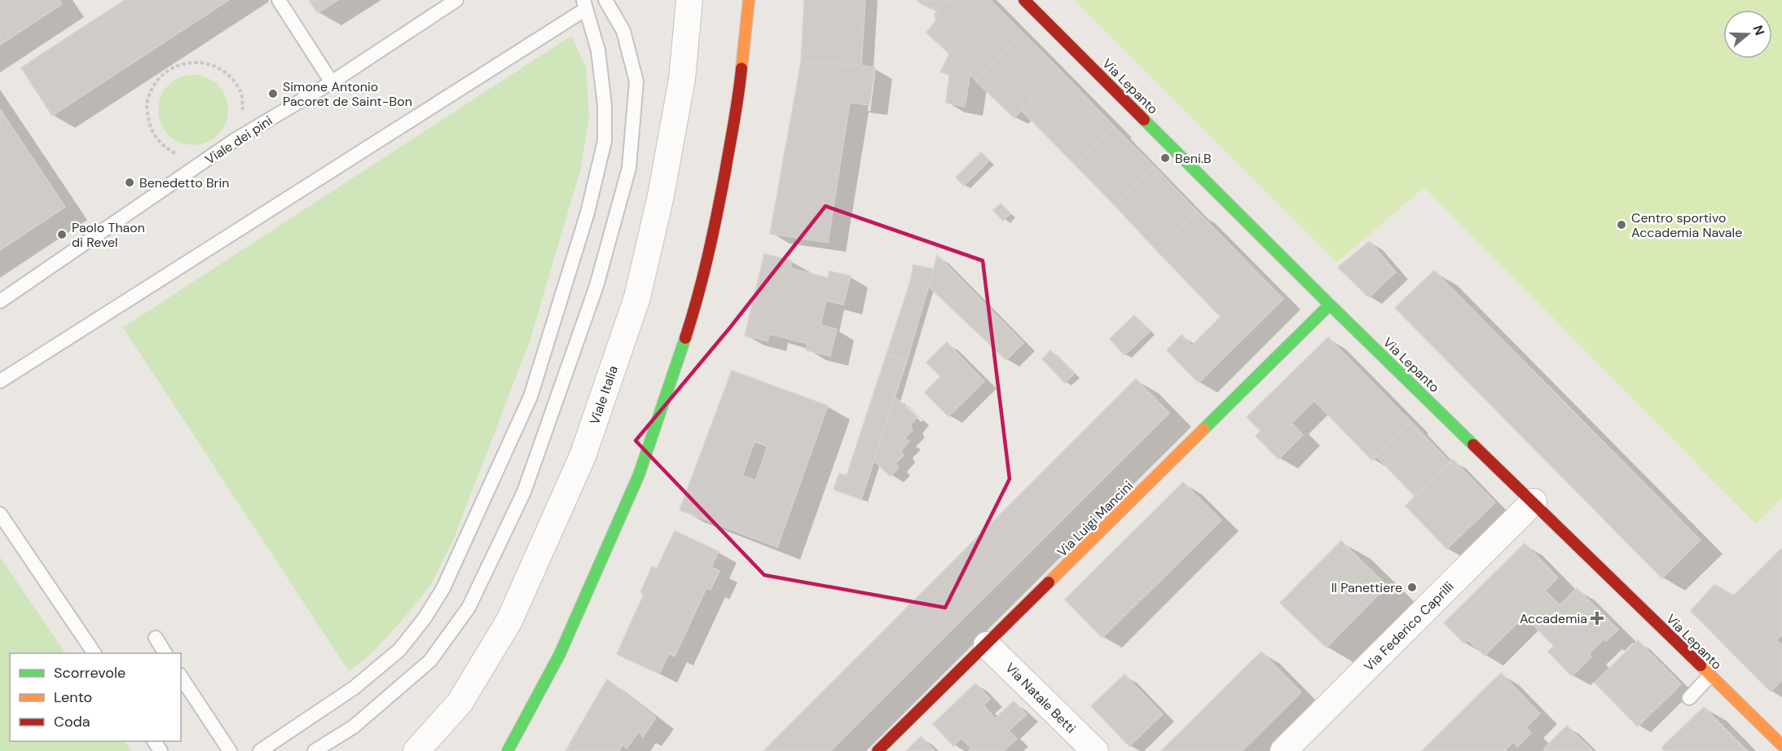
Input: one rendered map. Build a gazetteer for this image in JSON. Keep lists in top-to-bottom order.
{
  "streets": {
    "street": [
      "Via Lepanto",
      "Viale Italia",
      "Via Luigi Mancini",
      "Via Federico Caprilli",
      "Via Natale Betti"
    ],
    "lane": ["Viale dei pini"]
  },
  "crossings": [
    ["Via Lepanto", "Via Luigi Mancini"],
    ["Via Lepanto", "Via Federico Caprilli"],
    ["Via Luigi Mancini", "Via Natale Betti"]
  ],
  "places": {
    "other": [
      "Simone Antonio Pacoret de Saint-Bon",
      "Beni.B",
      "Benedetto Brin",
      "Centro sportivo Accademia Navale",
      "Paolo Thaon di Revel",
      "Il Panettiere"
    ],
    "health": ["Accademia"]
  },
  "legend": ["Scorrevole", "Lento", "Coda"],
  "north": "right"
}
